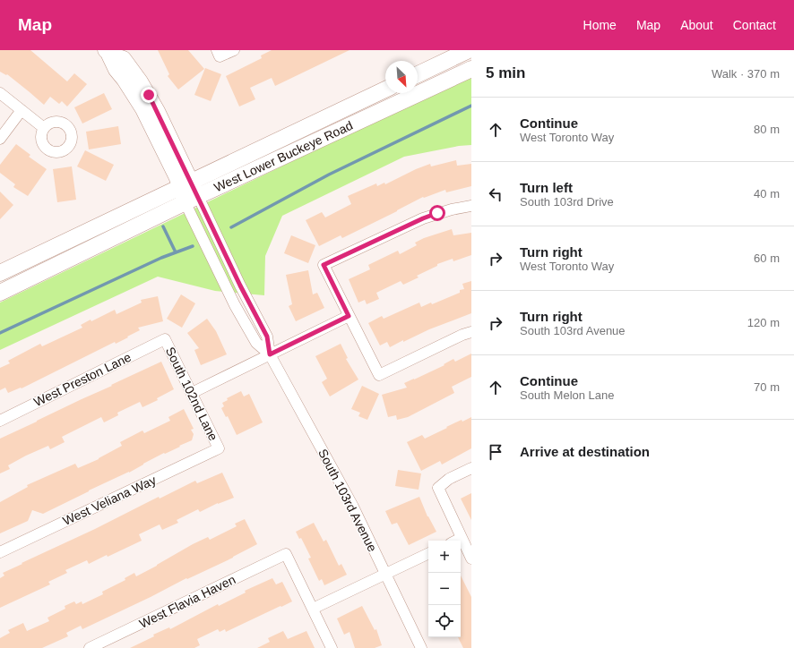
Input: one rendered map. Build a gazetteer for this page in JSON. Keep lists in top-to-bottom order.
{
  "streets": {
    "main road": ["West Lower Buckeye Road"],
    "street": [
      "West Preston Lane",
      "South 102nd Lane",
      "West Veliana Way",
      "South 103rd Avenue",
      "West Flavia Haven"
    ]
  },
  "crossings": [
    ["West Lower Buckeye Road", "South 103rd Avenue"],
    ["West Preston Lane", "South 102nd Lane"],
    ["South 102nd Lane", "West Veliana Way"]
  ],
  "north": "bottom right",
  "page": {
    "header": "Map",
    "nav": [
      "Home",
      "Map",
      "About",
      "Contact"
    ],
    "heading": ["5 min", "Walk · 370 m"],
    "list": [
      ["Continue", "West Toronto Way", "80 m"],
      ["Turn left", "South 103rd Drive", "40 m"],
      ["Turn right", "West Toronto Way", "60 m"],
      ["Turn right", "South 103rd Avenue", "120 m"],
      ["Continue", "South Melon Lane", "70 m"],
      "Arrive at destination"
    ],
    "map_buttons": ["+", "−"]
  }
}
